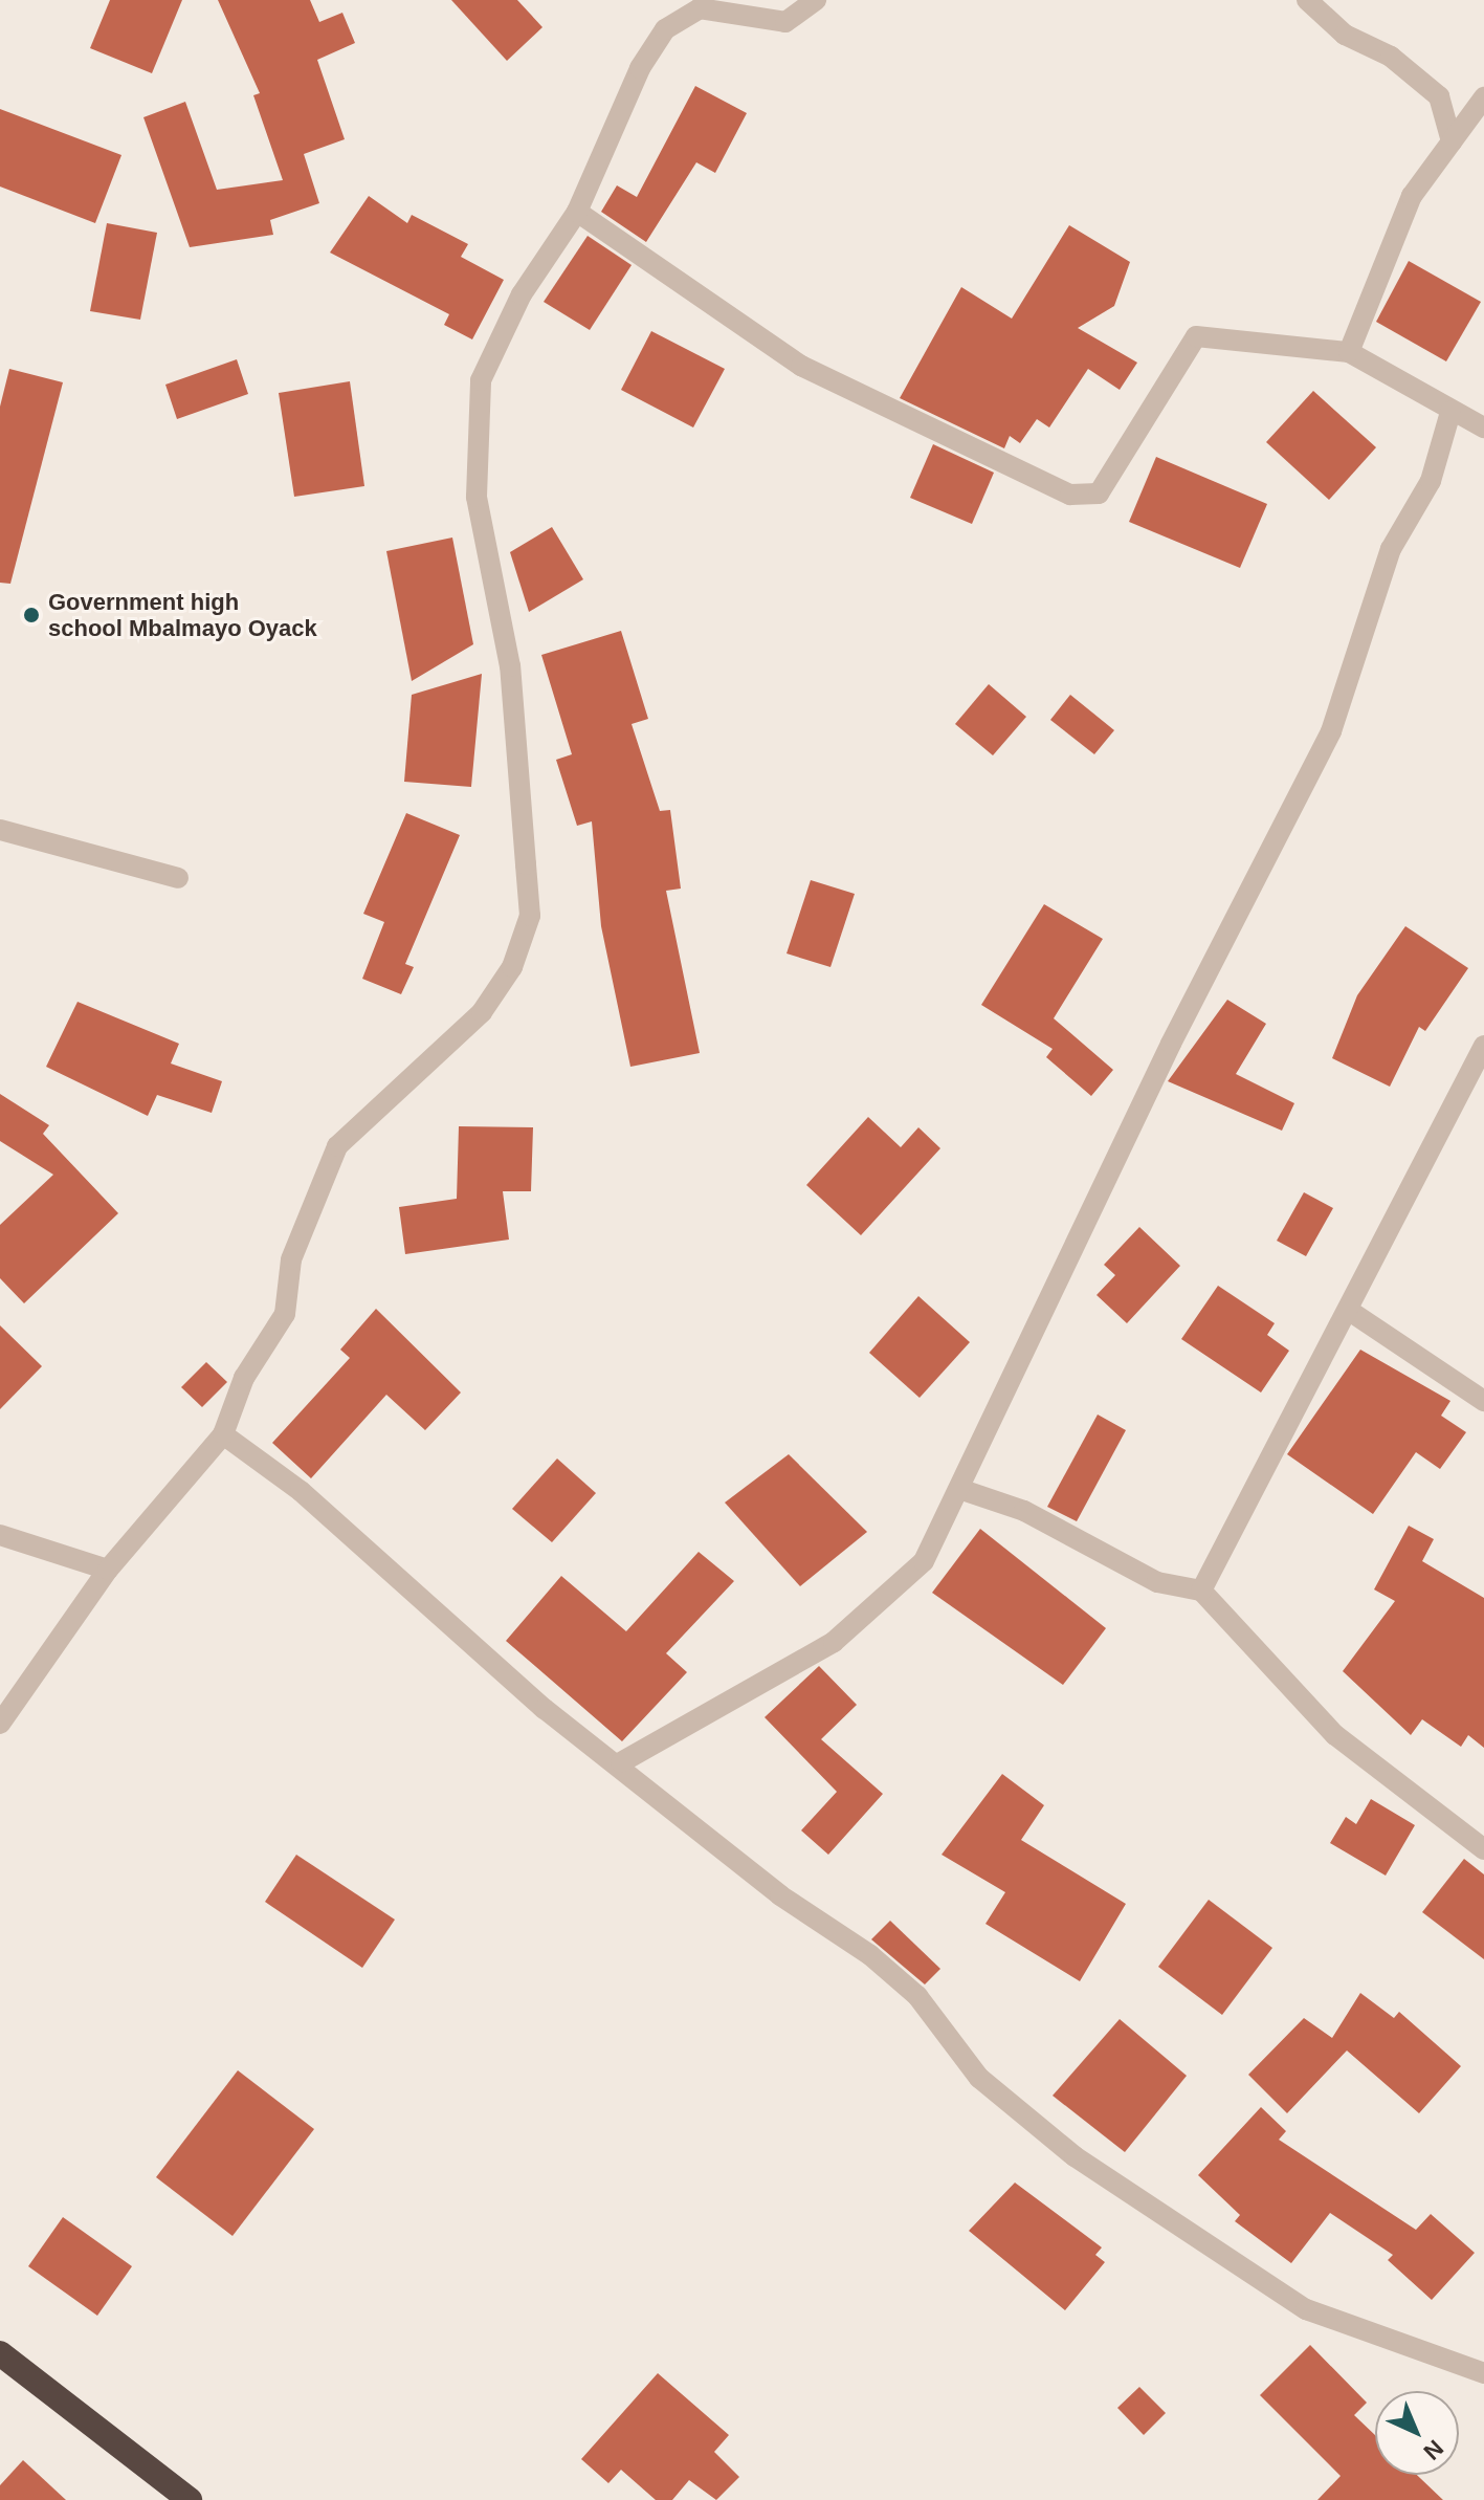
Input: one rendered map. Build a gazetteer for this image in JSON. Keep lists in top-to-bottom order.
{
  "places": ["Government high school Mbalmayo Oyack"],
  "north": "bottom right"
}
